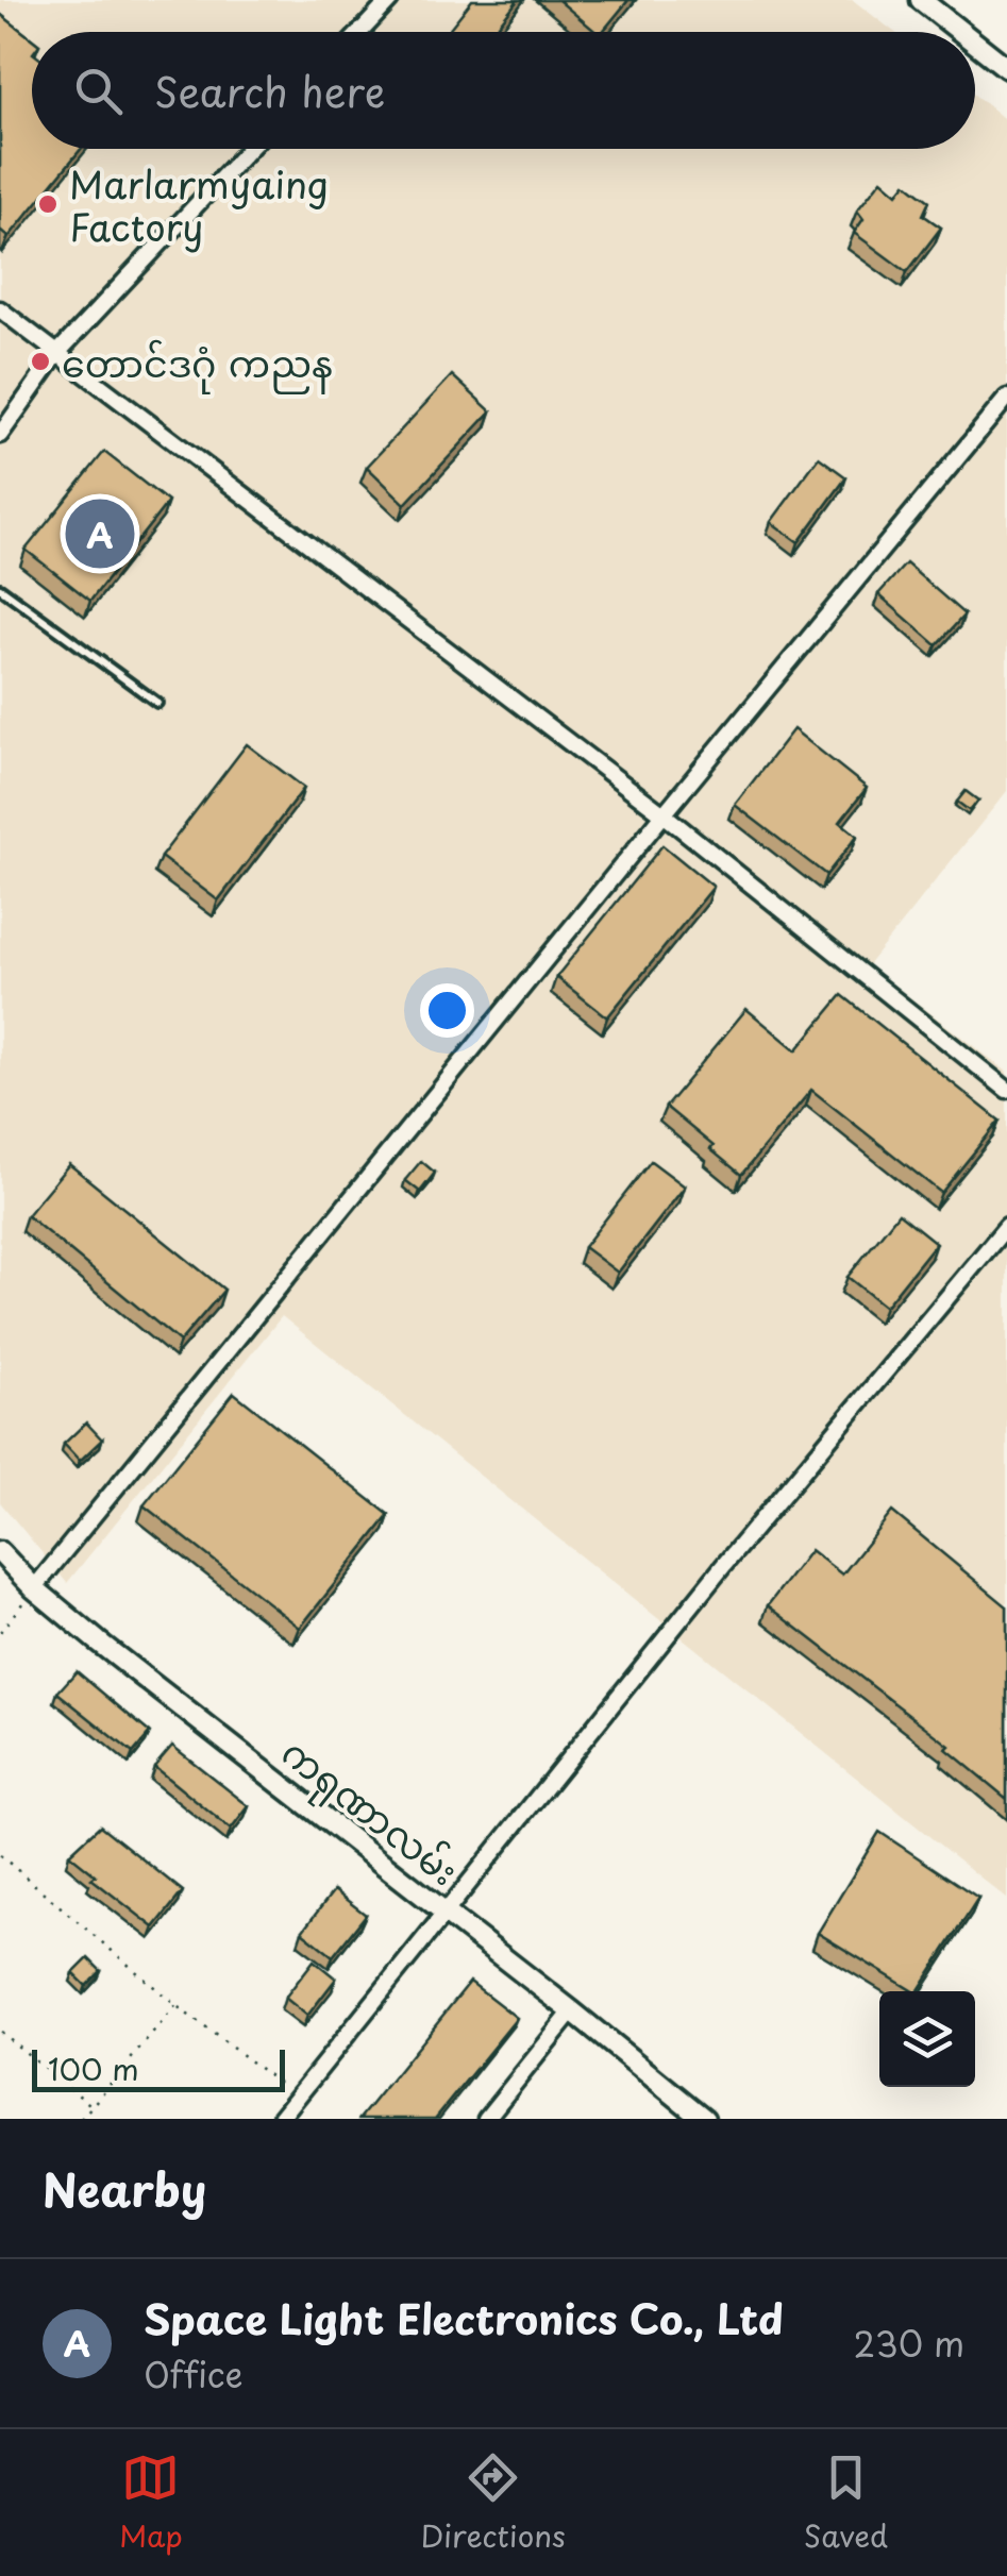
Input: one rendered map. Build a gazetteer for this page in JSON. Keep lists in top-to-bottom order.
{
  "streets": {
    "street": ["ကရုဏာလမ်း"]
  },
  "places": ["Marlarmyaing Factory", "တောင်ဒဂုံ ကညန"],
  "scale_bar": "100 m",
  "page": {
    "search": "Search here",
    "pins": "A",
    "scale": "100 m",
    "heading": "Nearby",
    "list": [
      {
        "mark": "A",
        "name": "Space Light Electronics Co., Ltd",
        "note": "Office",
        "value": "230 m"
      }
    ],
    "nav": ["Map", "Directions", "Saved"]
  }
}
